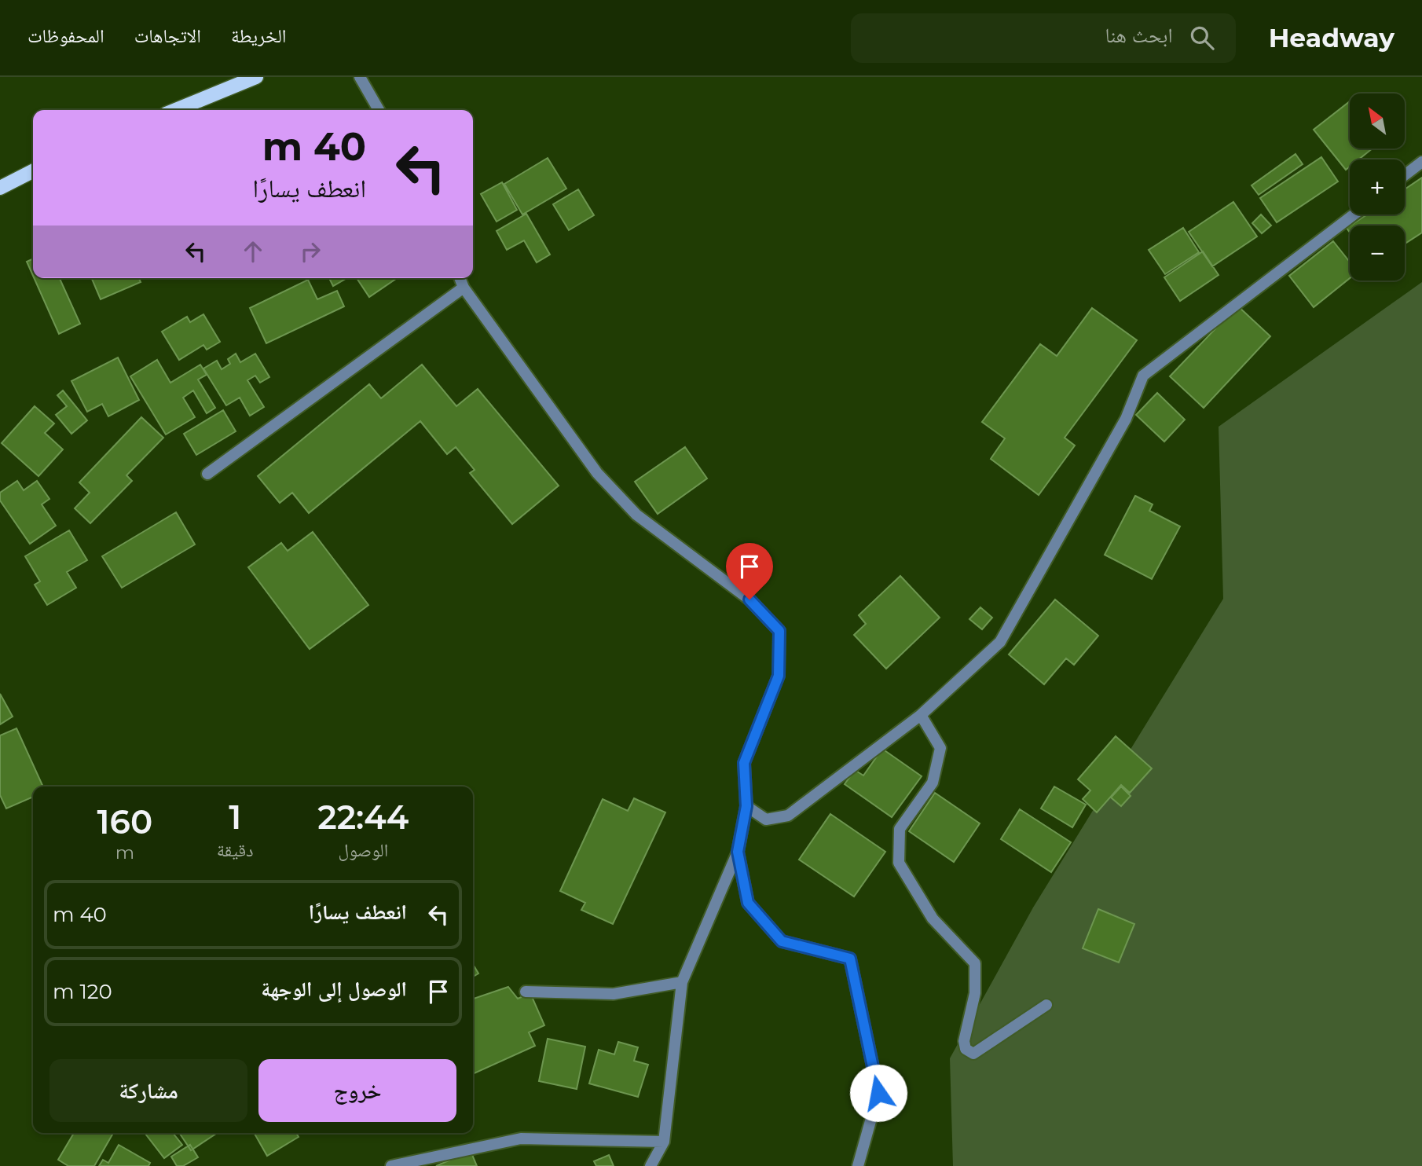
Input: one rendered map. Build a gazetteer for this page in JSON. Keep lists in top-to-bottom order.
{
  "north": "top left",
  "page": {
    "header": "Headway",
    "search": "ابحث هنا",
    "nav": ["الخريطة", "الاتجاهات", "المحفوظات"],
    "map_buttons": ["+", "−"],
    "turn": ["40 m", "انعطف يسارًا"],
    "eta": [
      "22:44",
      "الوصول",
      "1",
      "دقيقة",
      "160",
      "m"
    ],
    "list": [
      {
        "name": "انعطف يسارًا",
        "value": "40 m"
      },
      {
        "name": "الوصول إلى الوجهة",
        "value": "120 m"
      }
    ],
    "buttons": ["خروج", "مشاركة"]
  }
}
